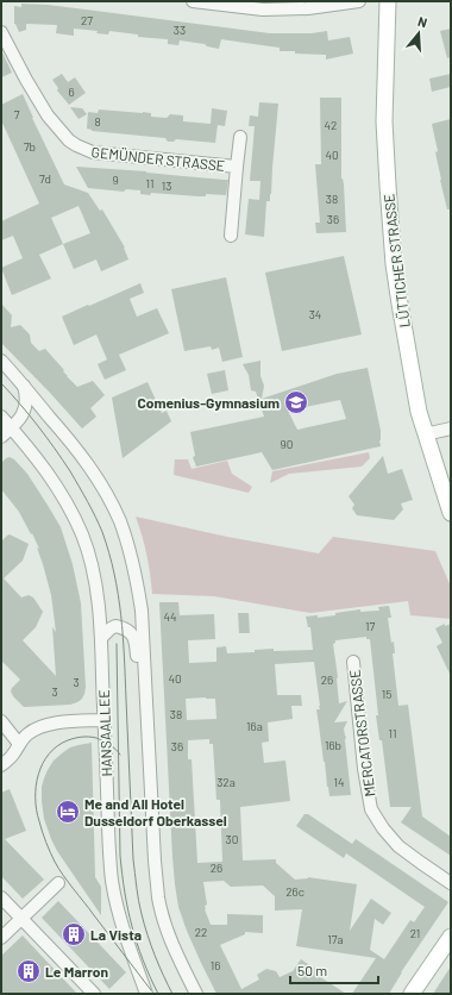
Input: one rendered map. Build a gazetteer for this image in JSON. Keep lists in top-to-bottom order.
{
  "streets": {
    "main road": ["LÜTTICHER STRASSE"],
    "street": ["GEMÜNDER STRASSE", "HANSAALLEE", "MERCATORSTRASSE"]
  },
  "places": {
    "school or university": ["Comenius-Gymnasium"],
    "hotel": ["Me and All Hotel Dusseldorf Oberkassel"],
    "building": ["La Vista", "Le Marron"]
  },
  "house_numbers": [
    "27",
    "33",
    "6",
    "7",
    "8",
    "42",
    "7b",
    "40",
    "7d",
    "9",
    "11",
    "13",
    "38",
    "36",
    "34",
    "90",
    "44",
    "17",
    "40",
    "26",
    "3",
    "3",
    "15",
    "38",
    "16a",
    "11",
    "16b",
    "36",
    "32a",
    "14",
    "30",
    "26",
    "26c",
    "22",
    "21",
    "17a",
    "16"
  ],
  "scale_bar": "50 m",
  "north": "top"
}
